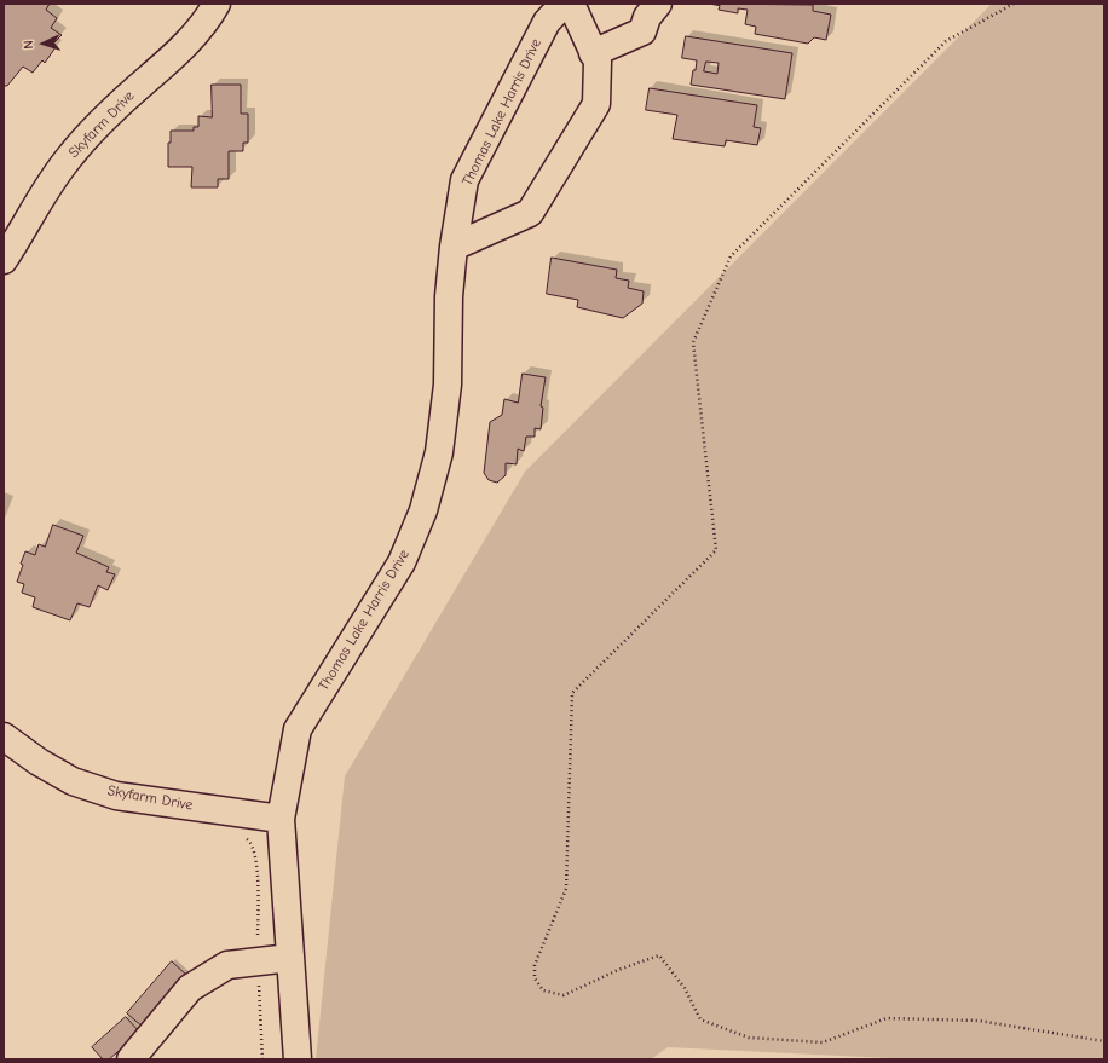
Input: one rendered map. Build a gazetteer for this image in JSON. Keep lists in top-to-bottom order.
{
  "streets": {
    "street": ["Thomas Lake Harris Drive", "Skyfarm Drive"]
  },
  "crossings": [
    ["Thomas Lake Harris Drive", "Skyfarm Drive"]
  ],
  "north": "left"
}
